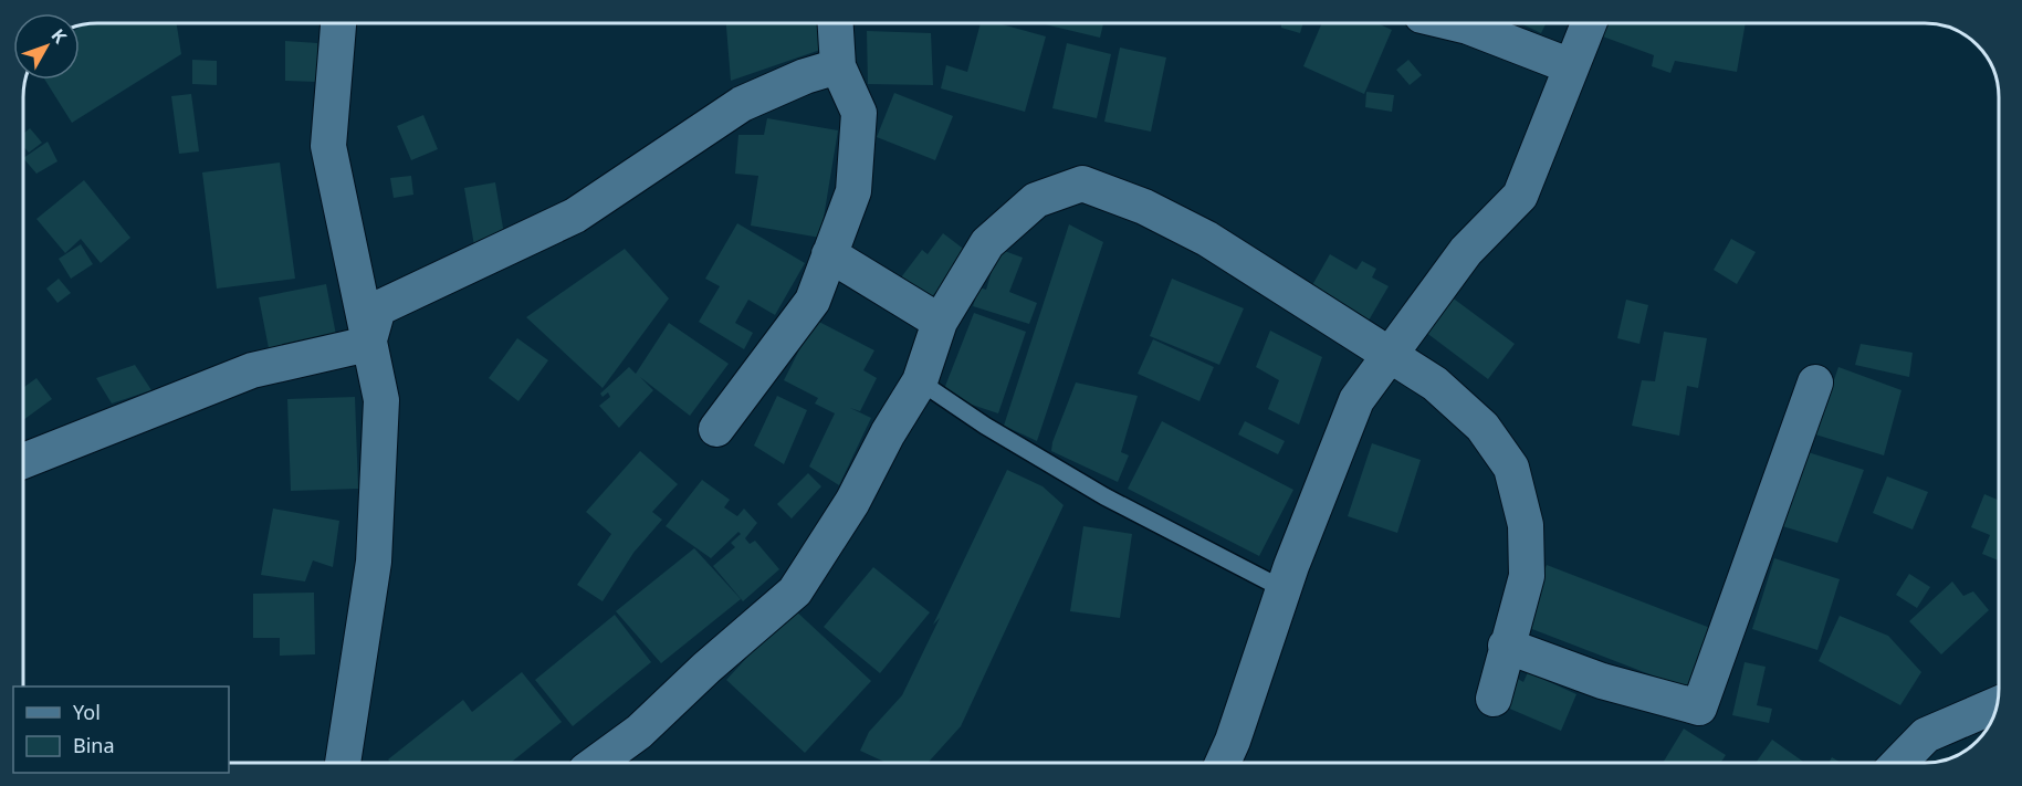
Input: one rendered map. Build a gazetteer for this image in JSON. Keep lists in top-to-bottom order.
{
  "legend": ["Yol", "Bina"],
  "north": "top right"
}
